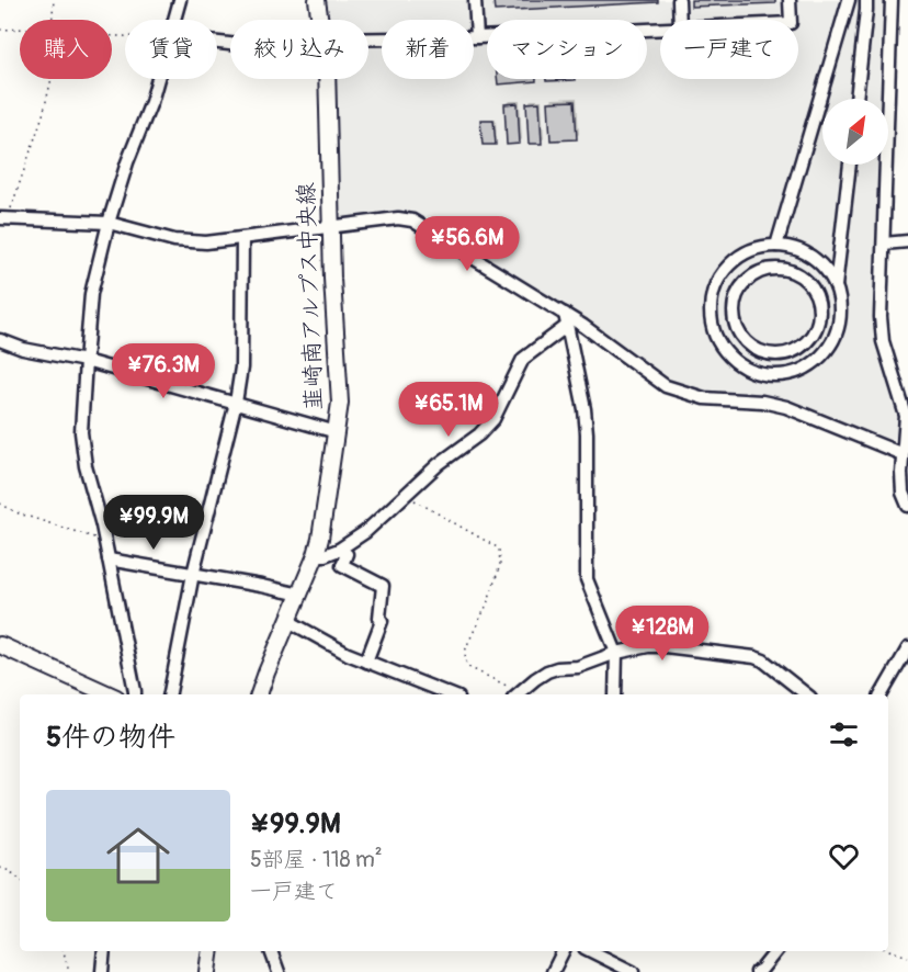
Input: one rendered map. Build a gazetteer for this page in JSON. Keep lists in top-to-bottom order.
{
  "streets": {
    "main road": ["韮崎南アルプス中央線"]
  },
  "north": "top right",
  "page": {
    "chip": [
      "購入",
      "賃貸",
      "絞り込み",
      "新着",
      "マンション",
      "一戸建て"
    ],
    "price": [
      "¥56.6M",
      "¥76.3M",
      "¥65.1M",
      "¥99.9M",
      "¥128M"
    ],
    "heading": "5件の物件",
    "list": [
      {
        "name": "¥99.9M",
        "note": "5部屋 · 118 m² · 一戸建て"
      }
    ]
  }
}
